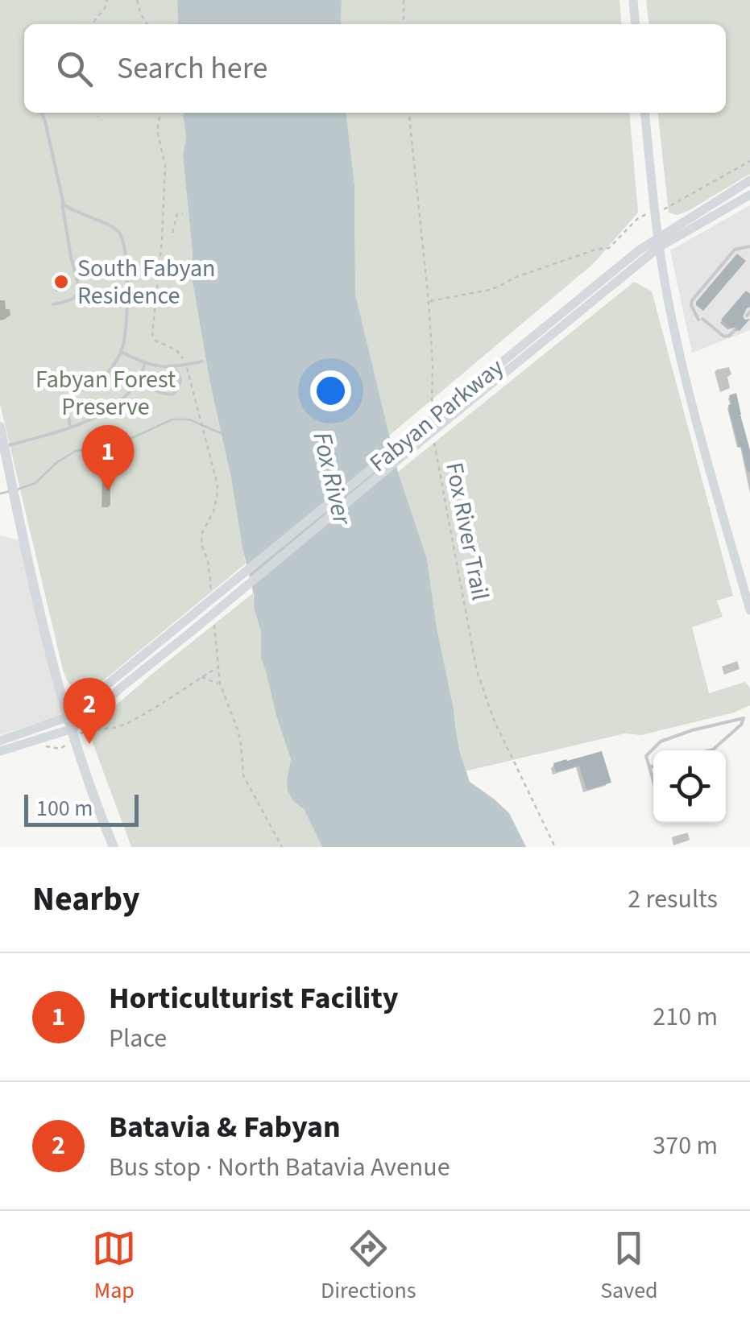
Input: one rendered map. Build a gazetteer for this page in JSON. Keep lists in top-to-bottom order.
{
  "streets": {
    "main road": ["Fabyan Parkway"],
    "path": ["Fox River Trail"]
  },
  "water": ["Fox River"],
  "parks": ["Fabyan Forest Preserve"],
  "places": ["South Fabyan Residence"],
  "scale_bar": "100 m",
  "page": {
    "search": "Search here",
    "pins": ["1", "2"],
    "scale": "100 m",
    "heading": ["Nearby", "2 results"],
    "list": [
      {
        "mark": "1",
        "name": "Horticulturist Facility",
        "note": "Place",
        "value": "210 m"
      },
      {
        "mark": "2",
        "name": "Batavia & Fabyan",
        "note": "Bus stop · North Batavia Avenue",
        "value": "370 m"
      }
    ],
    "nav": ["Map", "Directions", "Saved"]
  }
}
